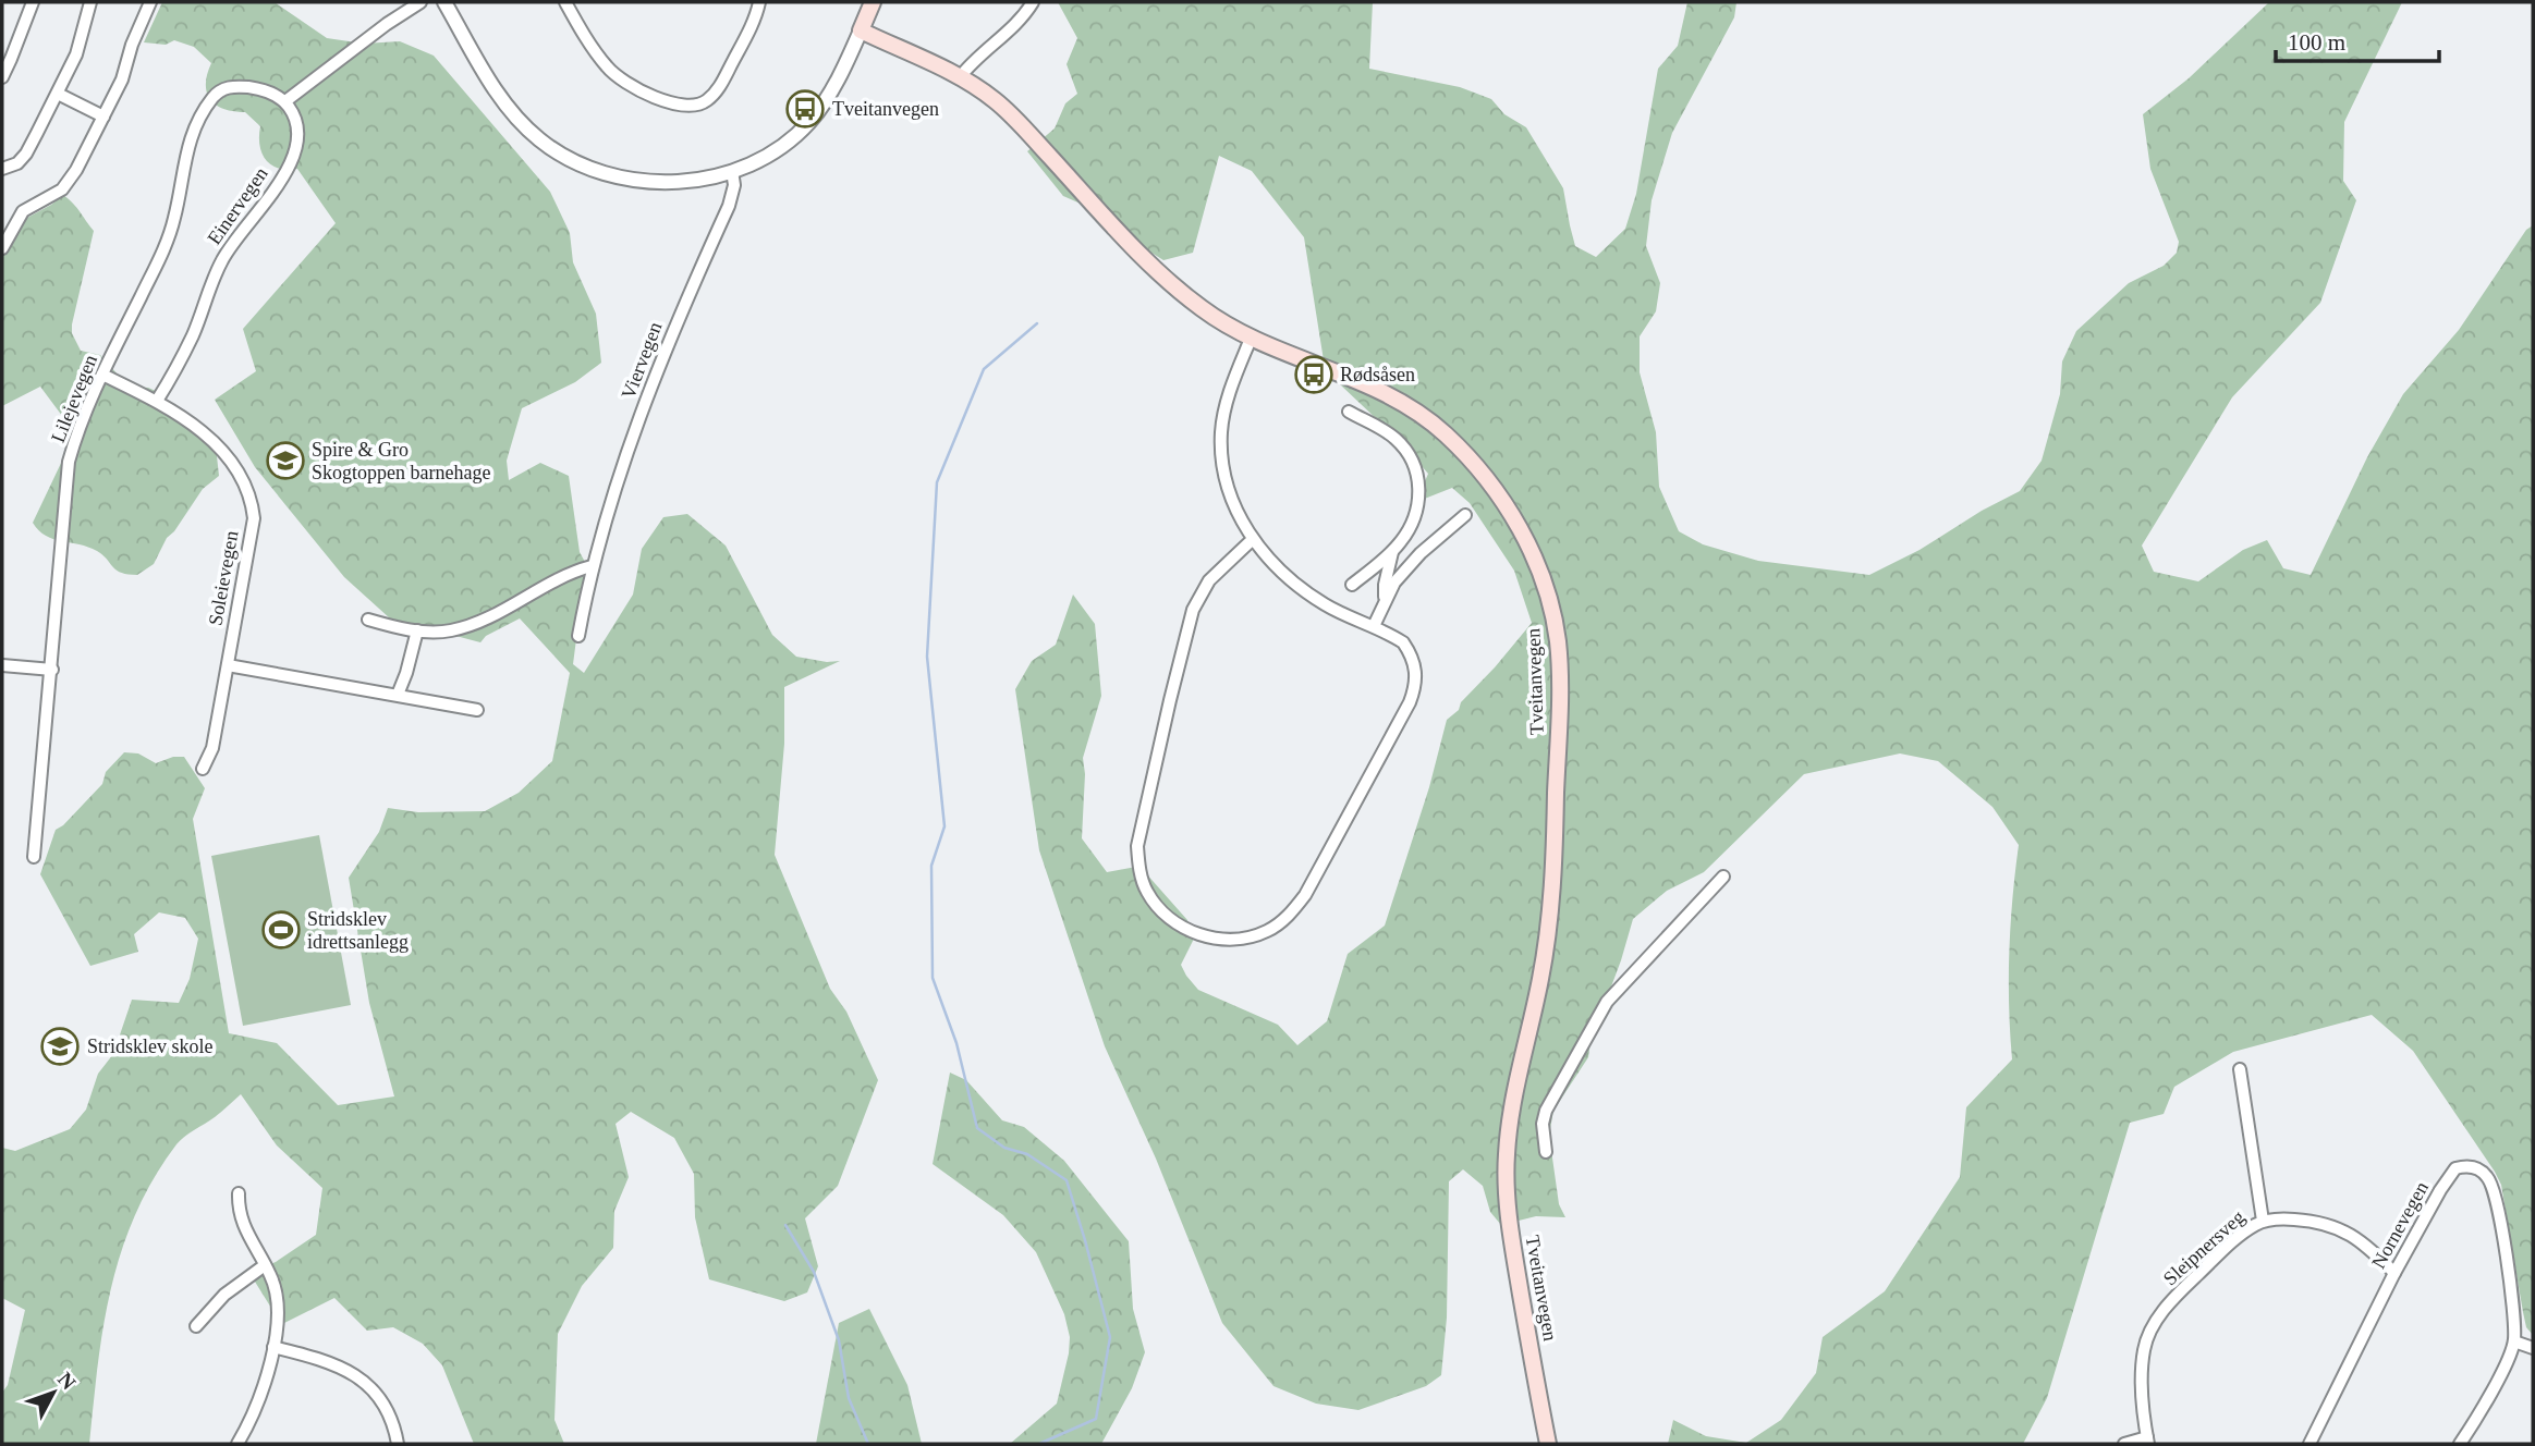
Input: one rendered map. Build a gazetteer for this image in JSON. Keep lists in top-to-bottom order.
{
  "streets": {
    "main road": ["Tveitanvegen"],
    "street": [
      "Einervegen",
      "Viervegen",
      "Lilejevegen",
      "Soleievegen",
      "Nornevegen",
      "Sleipnersveg"
    ]
  },
  "crossings": [
    ["Einervegen", "Lilejevegen"],
    ["Einervegen", "Soleievegen"],
    ["Lilejevegen", "Soleievegen"],
    ["Nornevegen", "Sleipnersveg"]
  ],
  "places": {
    "bus stop": ["Tveitanvegen", "Rødsåsen"],
    "school or university": ["Spire & Gro Skogtoppen barnehage", "Stridsklev skole"],
    "sports": ["Stridsklev idrettsanlegg"]
  },
  "scale_bar": "100 m",
  "north": "top right"
}
